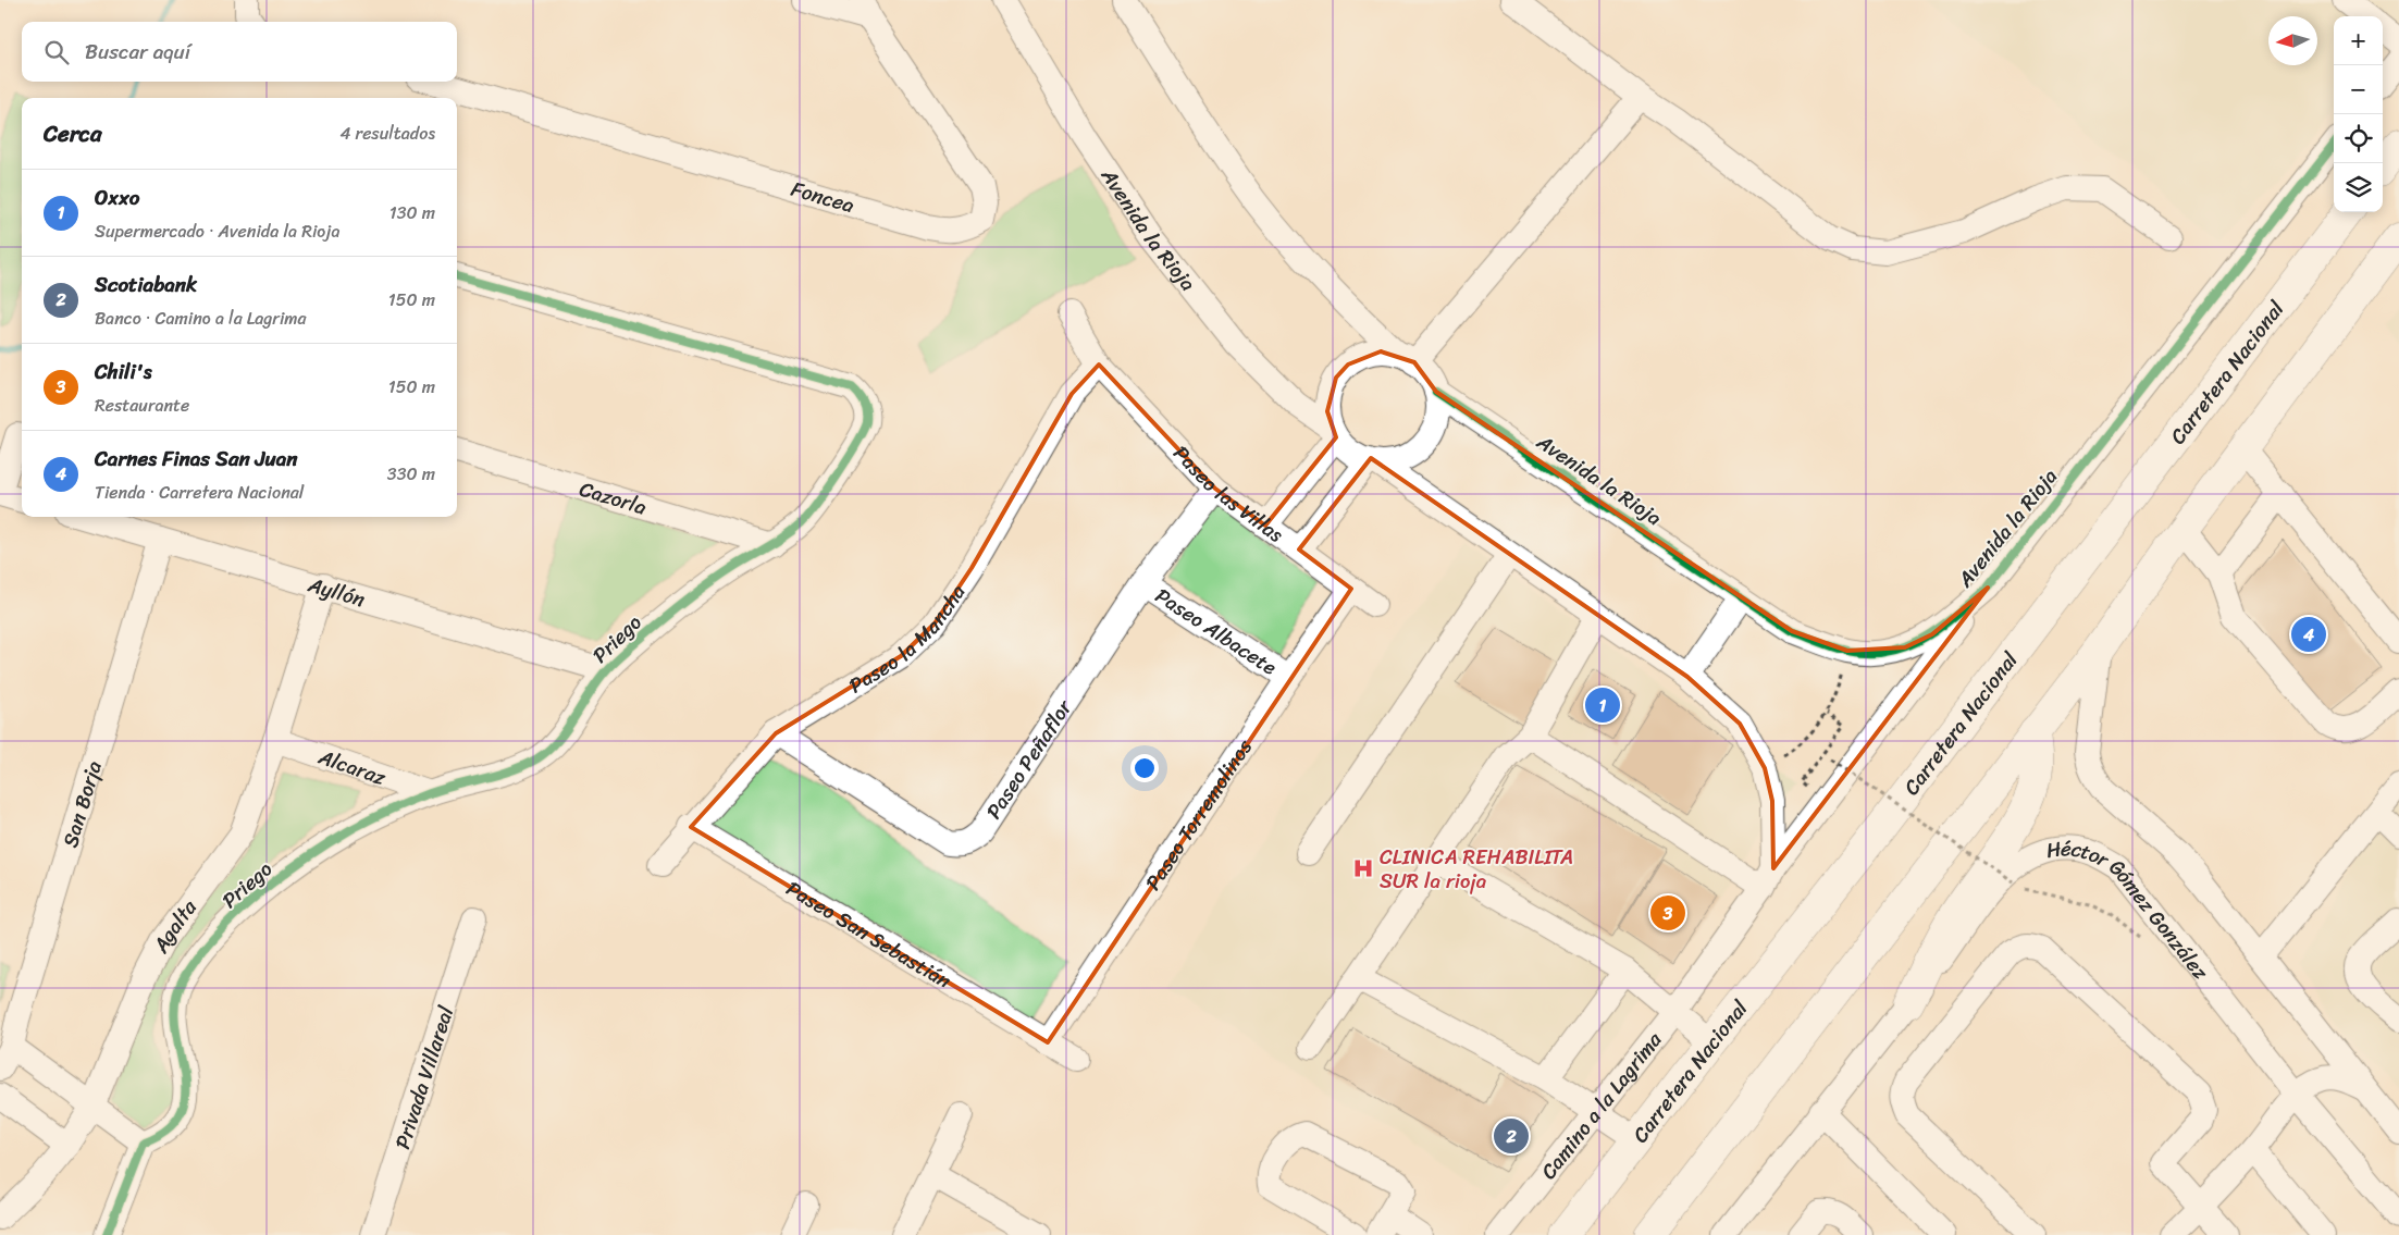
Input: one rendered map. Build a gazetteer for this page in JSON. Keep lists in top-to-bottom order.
{
  "streets": {
    "highway": ["Carretera Nacional"],
    "street": [
      "Foncea",
      "Avenida la Rioja",
      "Paseo las Villas",
      "Cazorla",
      "Ayllón",
      "Paseo Albacete",
      "Paseo la Mancha",
      "Priego",
      "Paseo Peñaflor",
      "Alcaraz",
      "San Borja",
      "Paseo Torremolinos",
      "Héctor Gómez González",
      "Agalta",
      "Paseo San Sebastián",
      "Privada Villareal",
      "Camino a la Lagrima"
    ]
  },
  "crossings": [
    ["Carretera Nacional", "Camino a la Lagrima"],
    ["Paseo las Villas", "Paseo la Mancha"],
    ["Paseo las Villas", "Paseo Peñaflor"],
    ["Paseo las Villas", "Paseo Torremolinos"],
    ["Cazorla", "Priego"],
    ["Ayllón", "Priego"],
    ["Ayllón", "San Borja"],
    ["Ayllón", "Agalta"],
    ["Paseo Albacete", "Paseo Peñaflor"],
    ["Paseo Albacete", "Paseo Torremolinos"],
    ["Paseo la Mancha", "Paseo Peñaflor"],
    ["Paseo la Mancha", "Paseo San Sebastián"],
    ["Priego", "Alcaraz"],
    ["Alcaraz", "Agalta"],
    ["Paseo Torremolinos", "Paseo San Sebastián"]
  ],
  "places": {
    "hospital": ["CLINICA REHABILITA SUR la rioja"]
  },
  "north": "left",
  "page": {
    "map_buttons": ["+", "−"],
    "search": "Buscar aquí",
    "heading": ["Cerca", "4 resultados"],
    "list": [
      {
        "mark": "1",
        "name": "Oxxo",
        "note": "Supermercado · Avenida la Rioja",
        "value": "130 m"
      },
      {
        "mark": "2",
        "name": "Scotiabank",
        "note": "Banco · Camino a la Lagrima",
        "value": "150 m"
      },
      {
        "mark": "3",
        "name": "Chili's",
        "note": "Restaurante",
        "value": "150 m"
      },
      {
        "mark": "4",
        "name": "Carnes Finas San Juan",
        "note": "Tienda · Carretera Nacional",
        "value": "330 m"
      }
    ],
    "pins": [
      "4",
      "1",
      "3",
      "2"
    ]
  }
}
